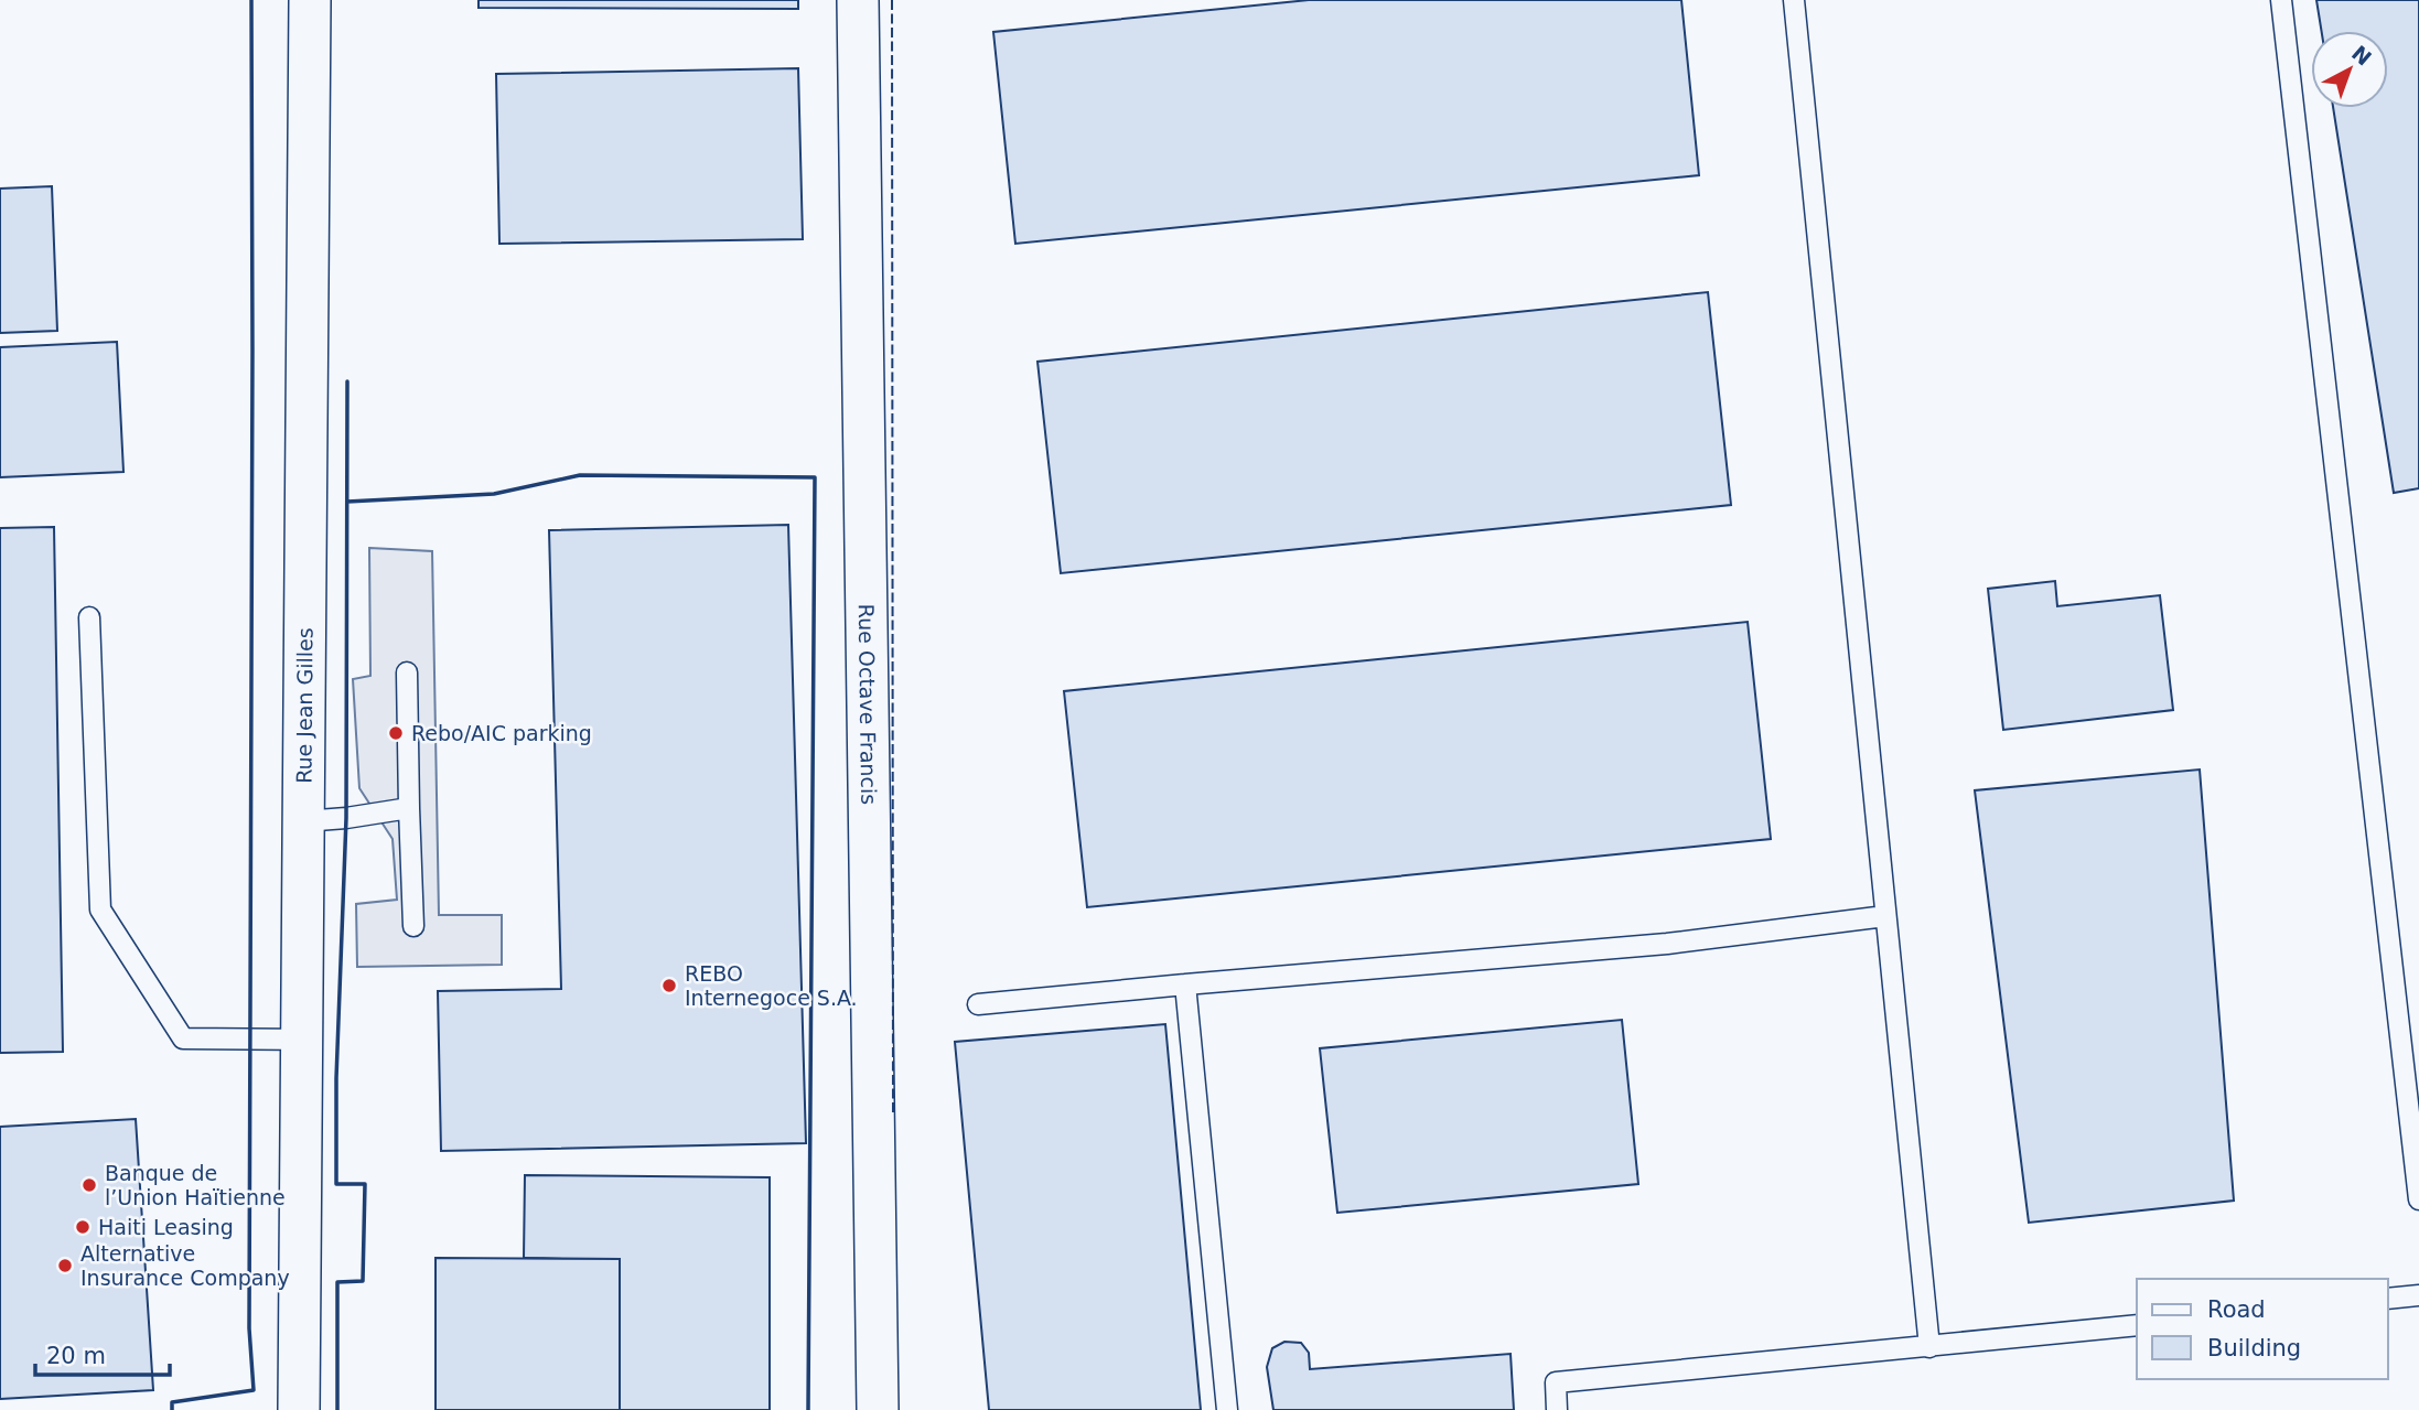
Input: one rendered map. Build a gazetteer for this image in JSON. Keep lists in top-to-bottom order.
{
  "streets": {
    "street": ["Rue Jean Gilles", "Rue Octave Francis"]
  },
  "places": [
    "Rebo/AIC parking",
    "REBO Internegoce S.A.",
    "Banque de l’Union Haïtienne",
    "Haiti Leasing",
    "Alternative Insurance Company"
  ],
  "legend": ["Road", "Building"],
  "scale_bar": "20 m",
  "north": "top right"
}
